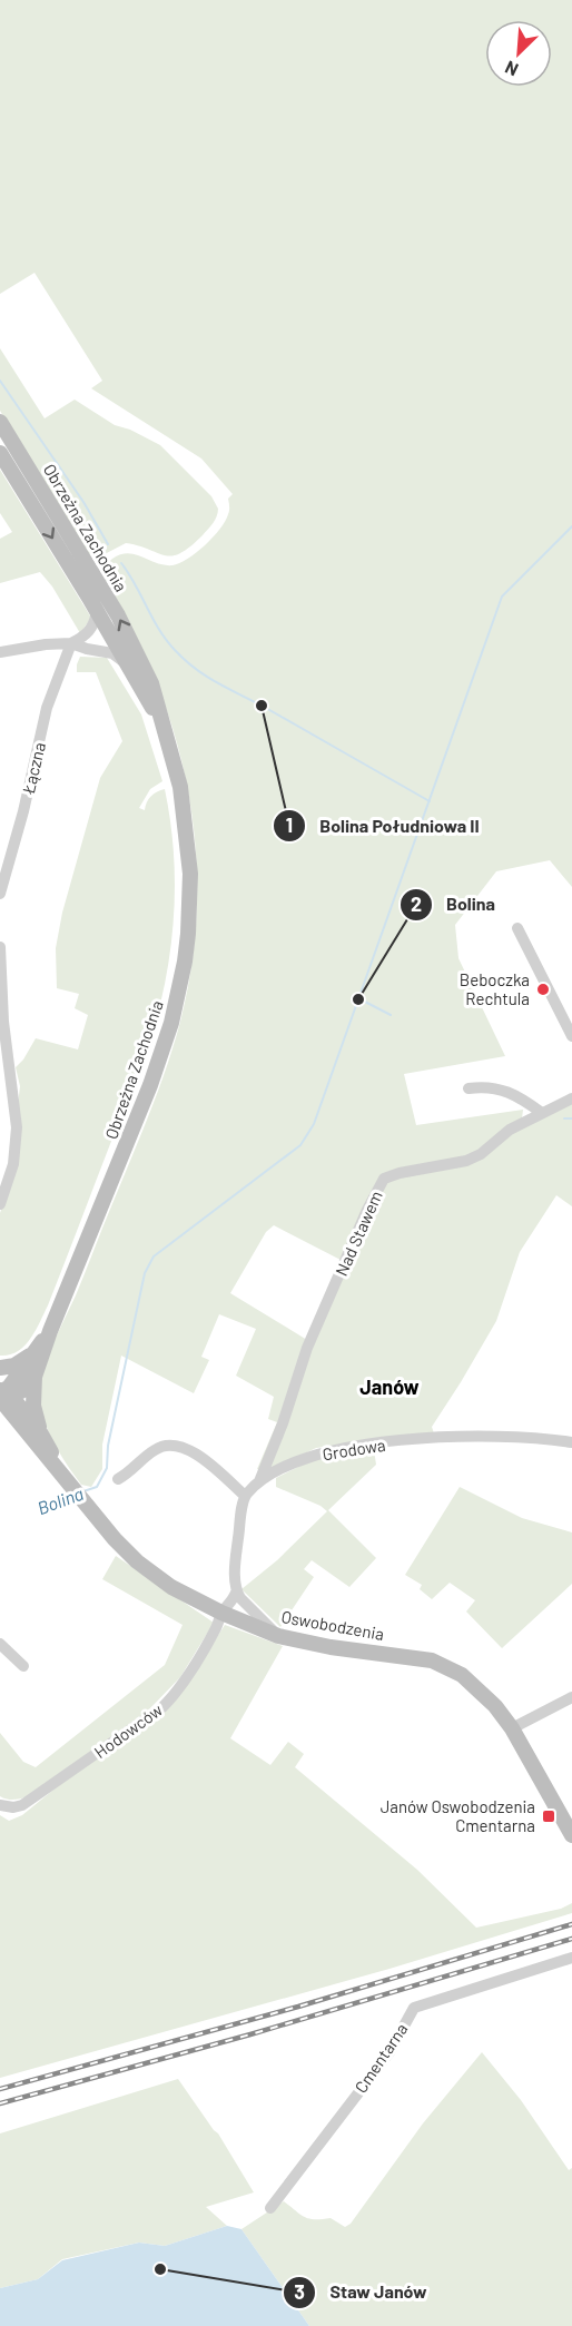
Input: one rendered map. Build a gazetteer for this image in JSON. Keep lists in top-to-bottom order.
{
  "streets": {
    "street": [
      "Obrzeżna Zachodnia",
      "Łączna",
      "Nad Stawem",
      "Grodowa",
      "Oswobodzenia",
      "Hodowców",
      "Cmentarna"
    ]
  },
  "crossings": [
    ["Obrzeżna Zachodnia", "Oswobodzenia"],
    ["Nad Stawem", "Grodowa"],
    ["Oswobodzenia", "Hodowców"]
  ],
  "districts": ["Janów"],
  "water": ["Bolina"],
  "places": {
    "other": [
      "Bolina Południowa II",
      "Beboczka Rechtula",
      "Bolina",
      "Staw Janów"
    ],
    "transit": ["Janów Oswobodzenia Cmentarna"]
  },
  "north": "bottom left"
}
